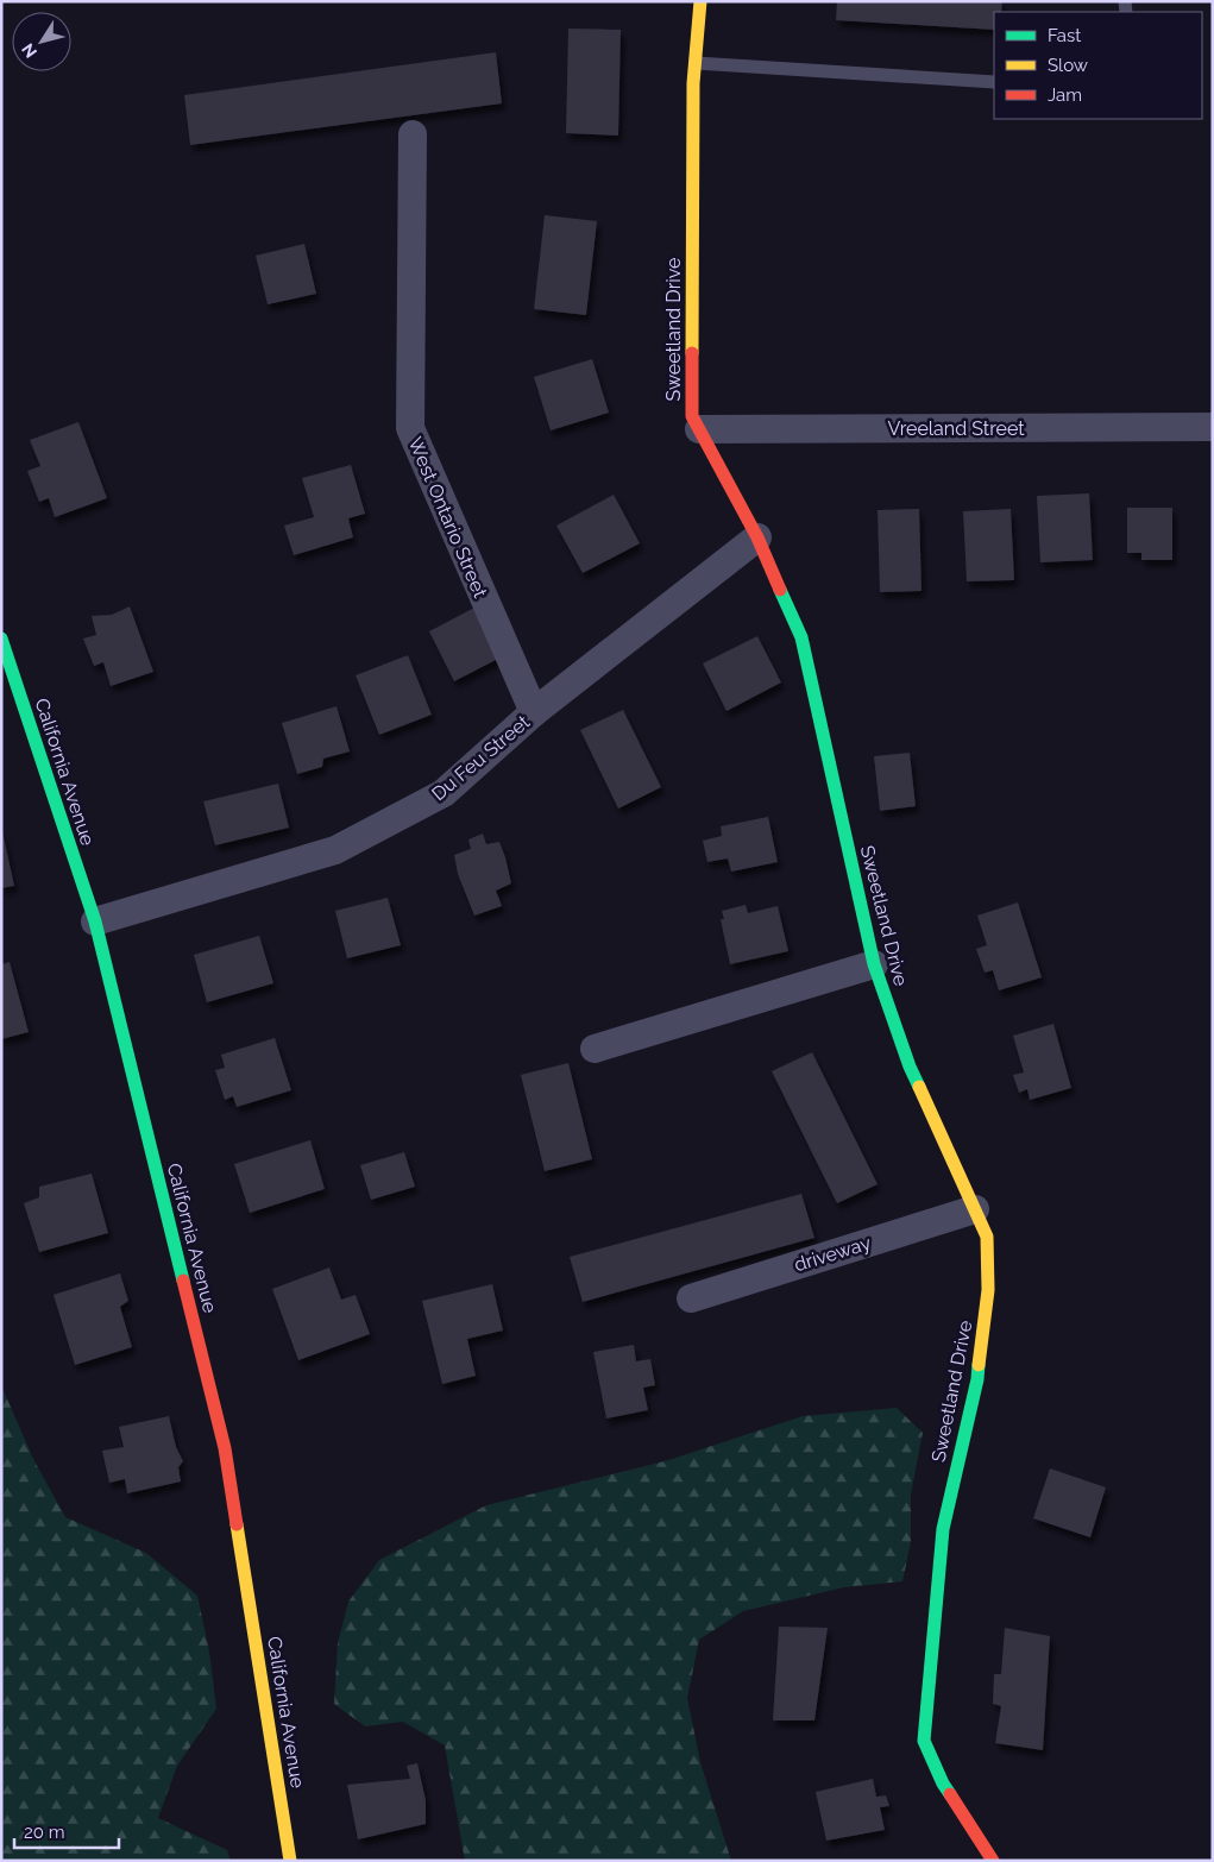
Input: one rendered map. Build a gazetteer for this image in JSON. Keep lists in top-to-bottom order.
{
  "streets": {
    "street": [
      "Sweetland Drive",
      "Vreeland Street",
      "West Ontario Street",
      "Du Feu Street",
      "California Avenue",
      "driveway"
    ]
  },
  "crossings": [
    ["Sweetland Drive", "Vreeland Street"],
    ["Sweetland Drive", "Du Feu Street"],
    ["Sweetland Drive", "driveway"],
    ["West Ontario Street", "Du Feu Street"],
    ["Du Feu Street", "California Avenue"]
  ],
  "legend": ["Fast", "Slow", "Jam"],
  "scale_bar": "20 m",
  "north": "bottom left"
}
